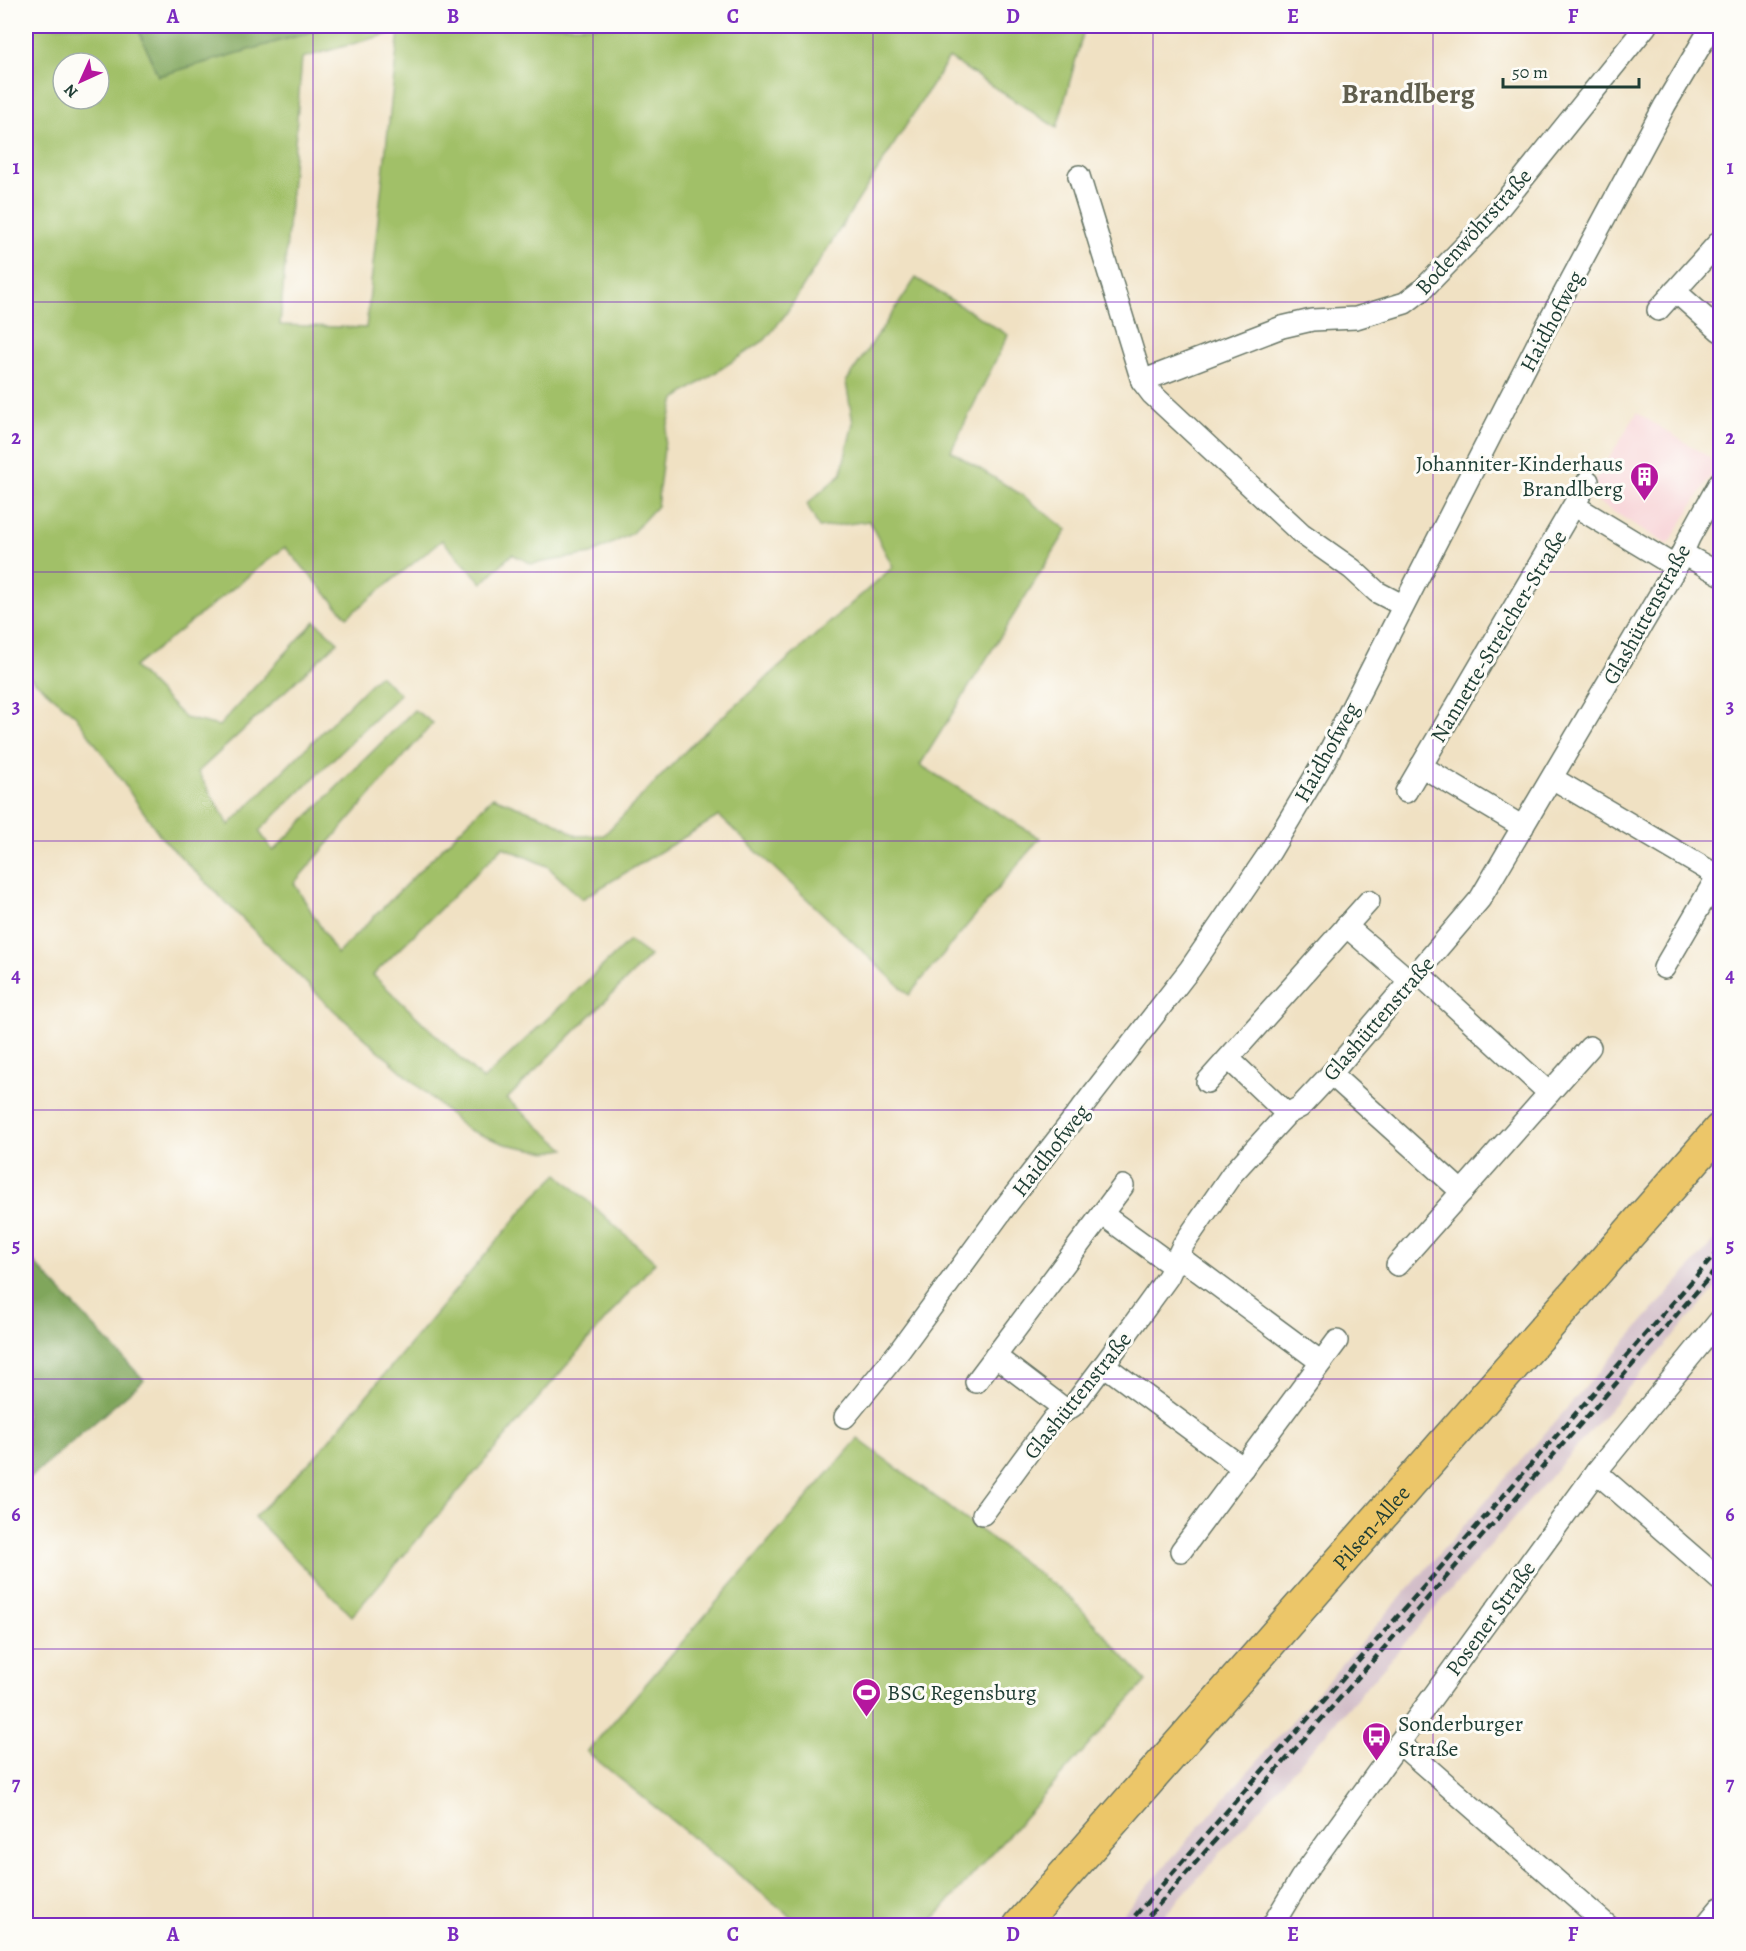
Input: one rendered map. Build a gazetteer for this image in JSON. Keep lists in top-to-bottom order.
{
  "streets": {
    "main road": ["Pilsen-Allee"],
    "street": [
      "Bodenwöhrstraße",
      "Haidhofweg",
      "Glashüttenstraße",
      "Nannette-Streicher-Straße",
      "Posener Straße"
    ]
  },
  "crossings": [
    ["Glashüttenstraße", "Nannette-Streicher-Straße"]
  ],
  "districts": ["Brandlberg"],
  "places": {
    "building": ["Johanniter-Kinderhaus Brandlberg"],
    "sports": ["BSC Regensburg"],
    "bus stop": ["Sonderburger Straße"]
  },
  "scale_bar": "50 m",
  "north": "bottom left",
  "grid": {
    "columns": [
      "A",
      "B",
      "C",
      "D",
      "E",
      "F"
    ],
    "rows": [
      "1",
      "2",
      "3",
      "4",
      "5",
      "6",
      "7"
    ]
  }
}
